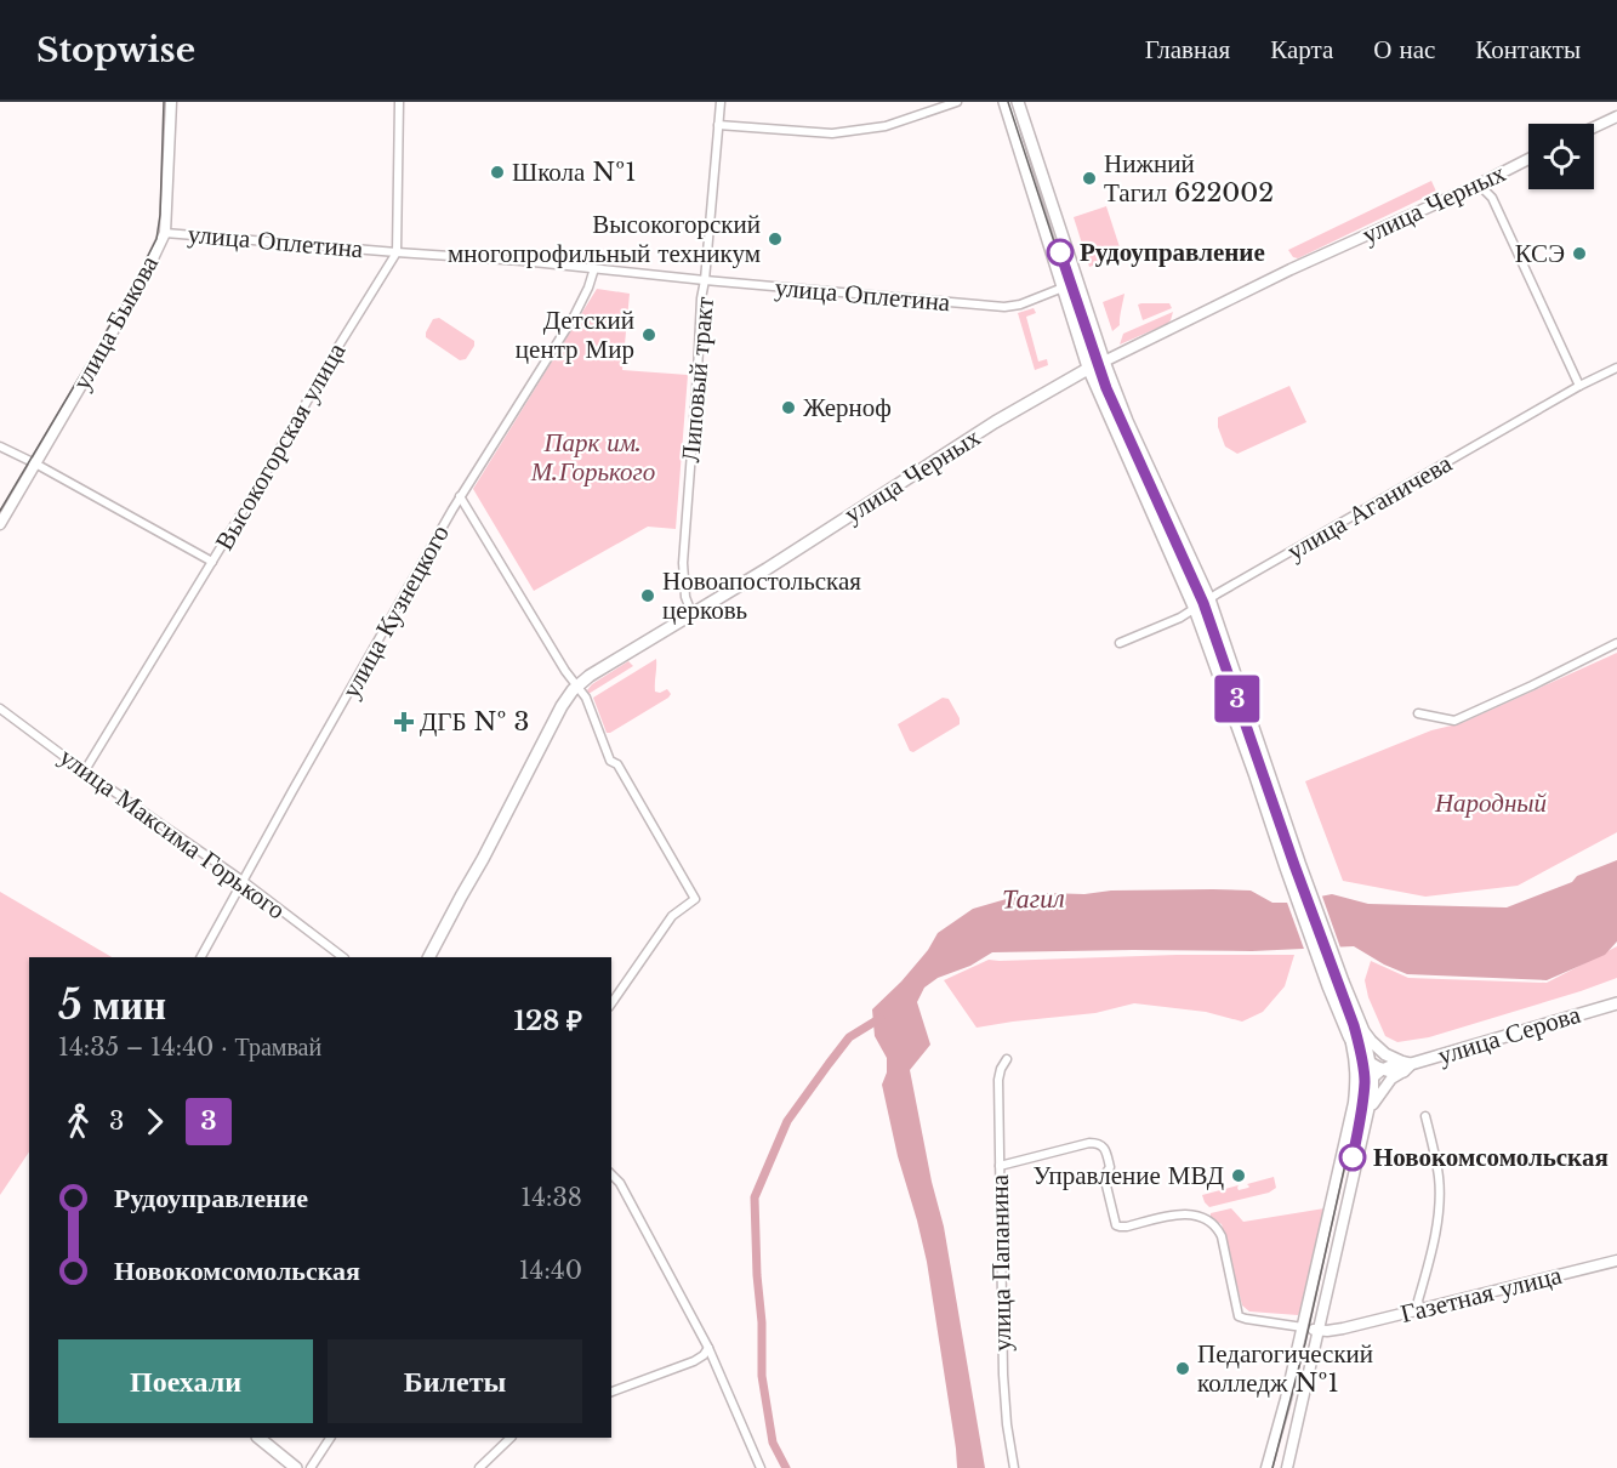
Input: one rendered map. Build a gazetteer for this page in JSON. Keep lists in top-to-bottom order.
{
  "streets": {
    "main road": [
      "улица Черных",
      "улица Быкова",
      "улица Серова",
      "Газетная улица"
    ],
    "street": [
      "улица Оплетина",
      "Липовый тракт",
      "Высокогорская улица",
      "улица Аганичева",
      "улица Кузнецкого",
      "улица Максима Горького",
      "улица Папанина"
    ]
  },
  "crossings": [
    ["улица Черных", "Липовый тракт"],
    ["улица Оплетина", "улица Быкова"],
    ["улица Оплетина", "Липовый тракт"],
    ["улица Оплетина", "Высокогорская улица"],
    ["улица Оплетина", "улица Кузнецкого"],
    ["Высокогорская улица", "улица Максима Горького"],
    ["улица Кузнецкого", "улица Максима Горького"]
  ],
  "water": ["Тагил"],
  "parks": ["Парк им. М.Горького", "Народный"],
  "places": {
    "other": [
      "Школа №1",
      "Нижний Тагил 622002",
      "Высокогорский многопрофильный техникум",
      "Рудоуправление",
      "КСЭ",
      "Детский центр Мир",
      "Жерноф",
      "Новоапостольская церковь",
      "Новокомсомольская",
      "Управление МВД",
      "Педагогический колледж №1"
    ],
    "health": ["ДГБ № 3"]
  },
  "lines": ["tram line 3"],
  "page": {
    "header": "Stopwise",
    "nav": [
      "Главная",
      "Карта",
      "О нас",
      "Контакты"
    ],
    "on_map": "3",
    "heading": ["5 мин", "14:35 – 14:40 · Трамвай", "128 ₽"],
    "legs": ["3", "3"],
    "list": [
      {
        "name": "Рудоуправление",
        "value": "14:38"
      },
      {
        "name": "Новокомсомольская",
        "value": "14:40"
      }
    ],
    "buttons": ["Поехали", "Билеты"]
  }
}
